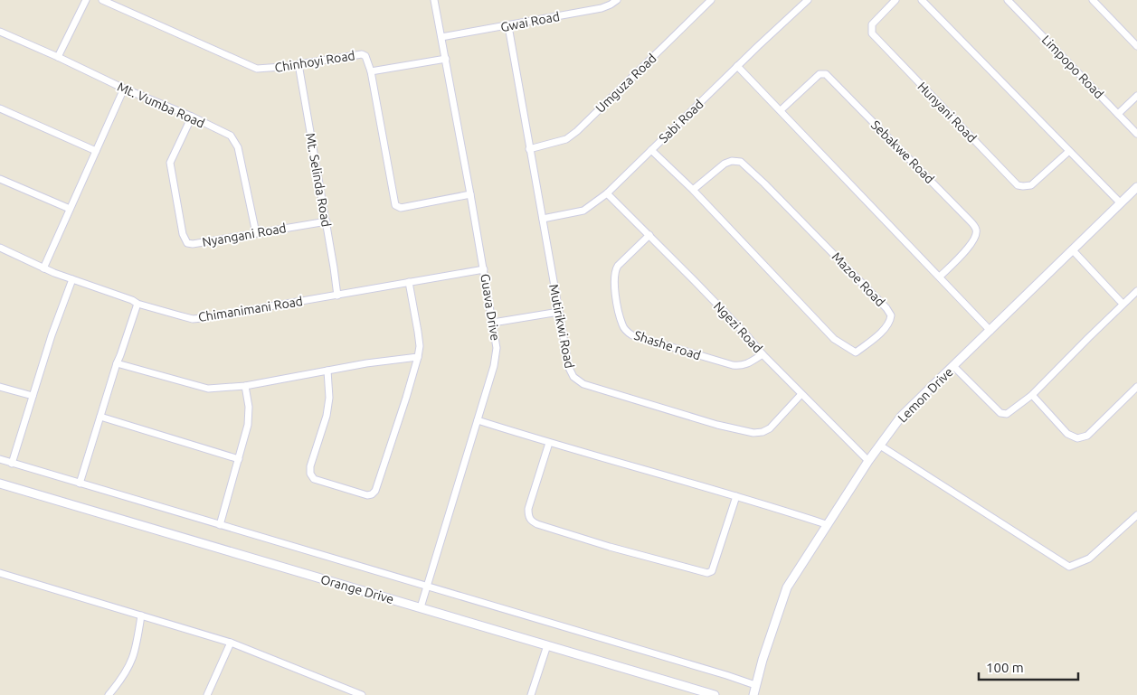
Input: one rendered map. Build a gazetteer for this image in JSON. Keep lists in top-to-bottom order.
{
  "streets": {
    "street": [
      "Gwai Road",
      "Chinhoyi Road",
      "Limpopo Road",
      "Umguza Road",
      "Mt. Vumba Road",
      "Hunyani Road",
      "Sabi Road",
      "Sebakwe Road",
      "Mt. Selinda Road",
      "Nyangani Road",
      "Mazoe Road",
      "Guava Drive",
      "Chimanimani Road",
      "Mutirikwi Road",
      "Ngezi Road",
      "Shashe road",
      "Lemon Drive",
      "Orange Drive"
    ]
  },
  "crossings": [
    ["Gwai Road", "Guava Drive"],
    ["Gwai Road", "Mutirikwi Road"],
    ["Chinhoyi Road", "Mt. Selinda Road"],
    ["Chinhoyi Road", "Guava Drive"],
    ["Umguza Road", "Mutirikwi Road"],
    ["Mt. Vumba Road", "Nyangani Road"],
    ["Sabi Road", "Mazoe Road"],
    ["Sabi Road", "Mutirikwi Road"],
    ["Sabi Road", "Ngezi Road"],
    ["Mt. Selinda Road", "Nyangani Road"],
    ["Mt. Selinda Road", "Chimanimani Road"],
    ["Guava Drive", "Chimanimani Road"],
    ["Guava Drive", "Orange Drive"],
    ["Mutirikwi Road", "Ngezi Road"],
    ["Ngezi Road", "Shashe road"],
    ["Ngezi Road", "Lemon Drive"]
  ],
  "scale_bar": "100 m"
}
